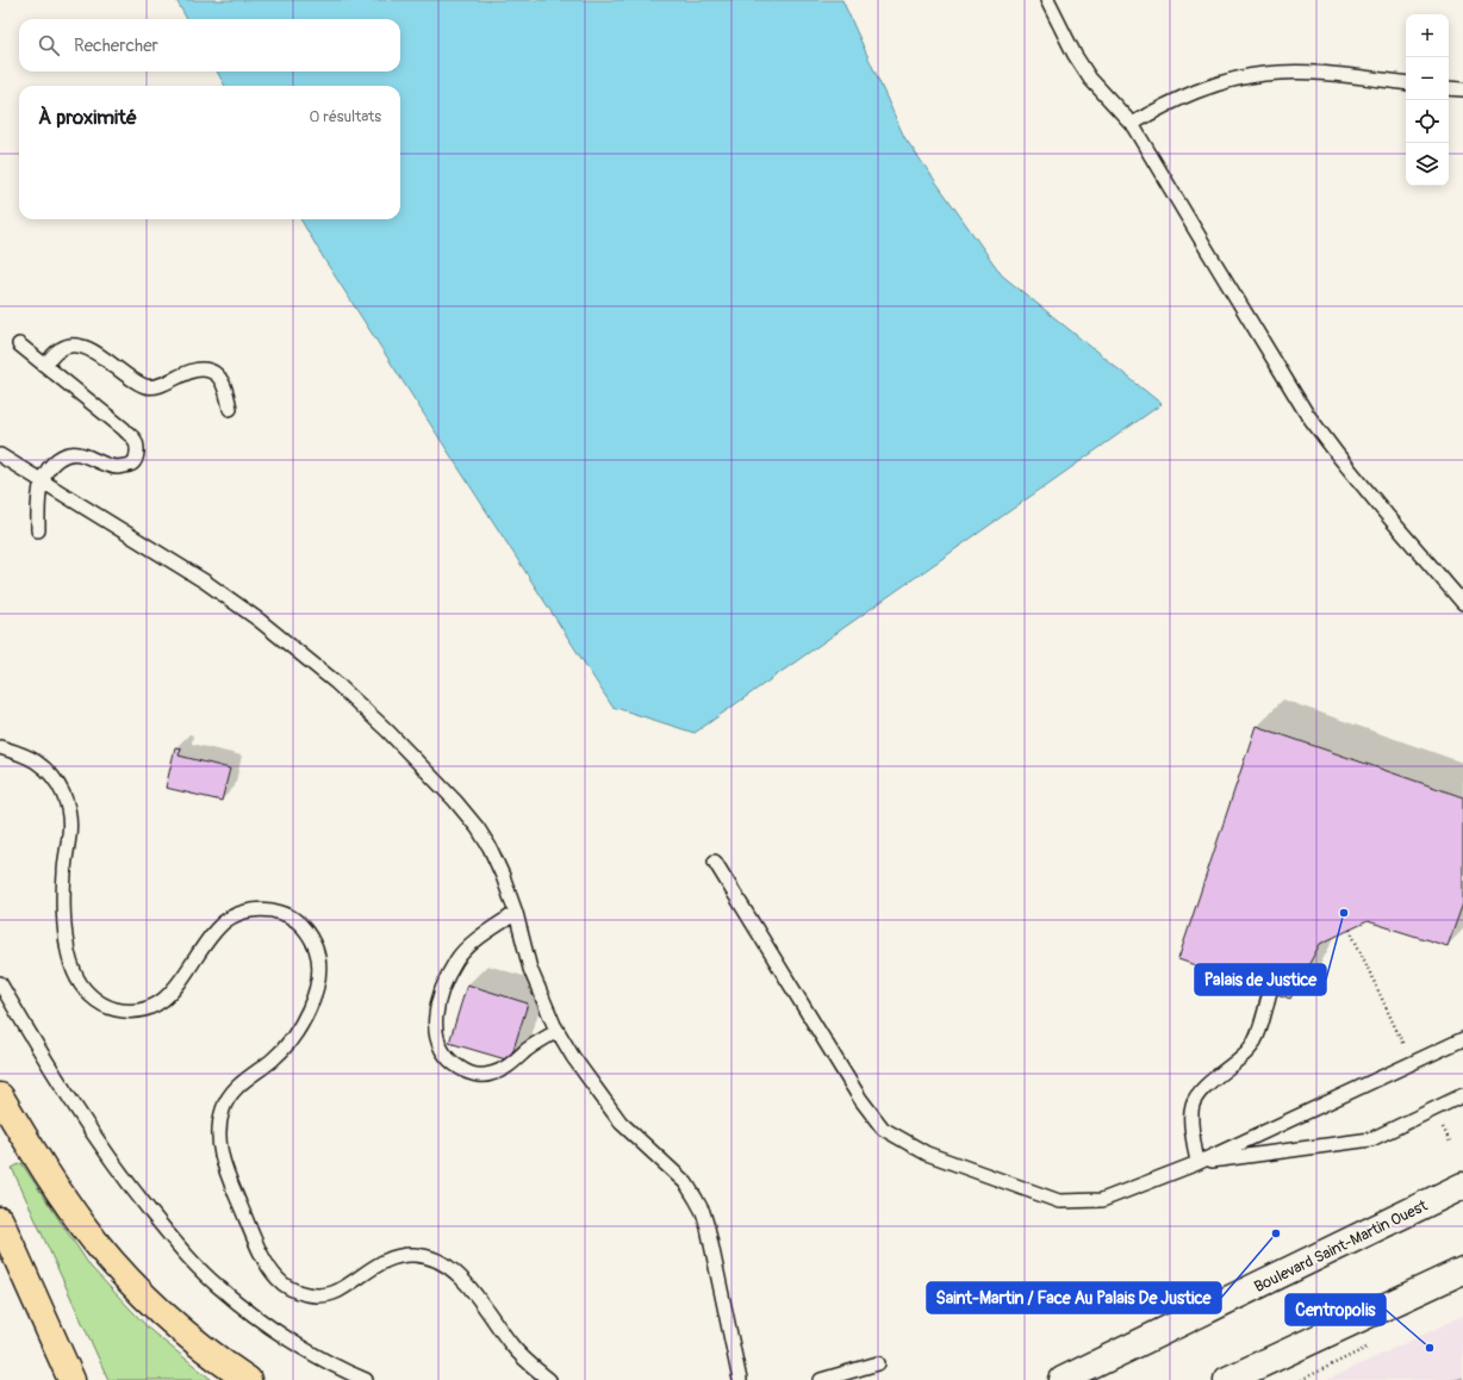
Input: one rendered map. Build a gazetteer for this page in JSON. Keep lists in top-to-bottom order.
{
  "streets": {
    "main road": ["Boulevard Saint-Martin Ouest"]
  },
  "places": ["Palais de Justice", "Saint-Martin / Face Au Palais De Justice", "Centropolis"],
  "page": {
    "map_buttons": ["+", "−"],
    "search": "Rechercher",
    "heading": ["À proximité", "0 résultats"]
  }
}
